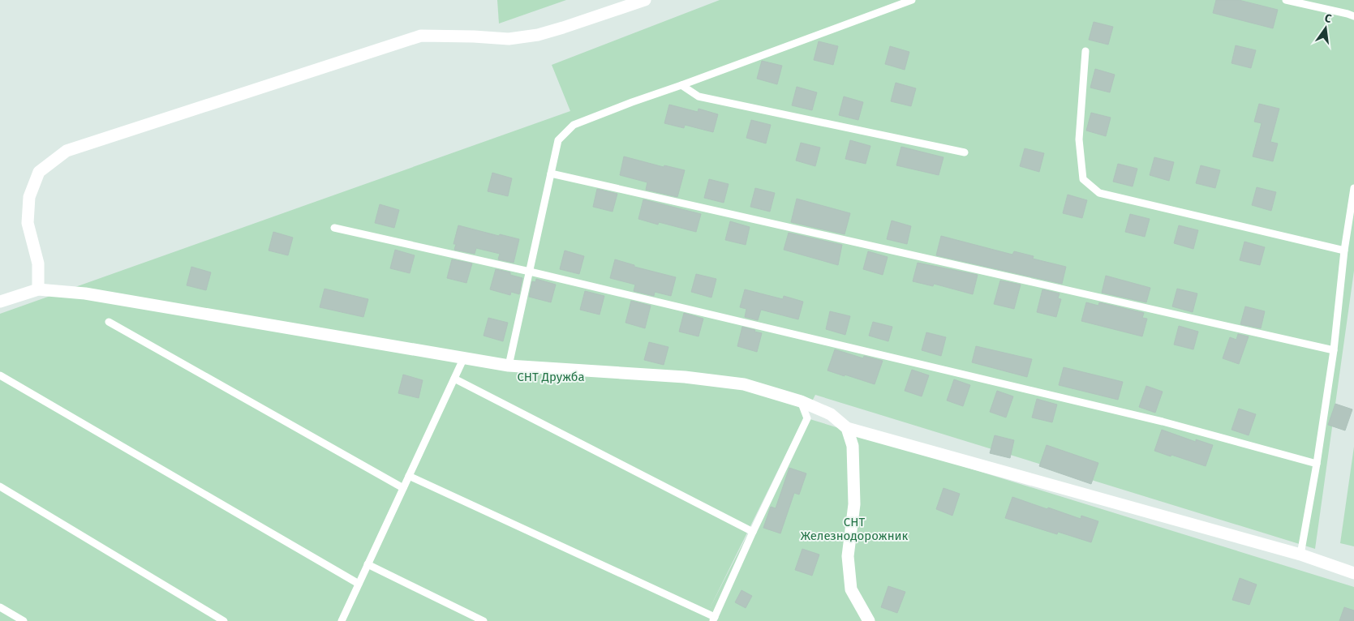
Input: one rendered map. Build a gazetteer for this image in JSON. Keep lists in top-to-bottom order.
{
  "parks": ["СНТ Дружба", "СНТ Железнодорожник"],
  "north": "top"
}
